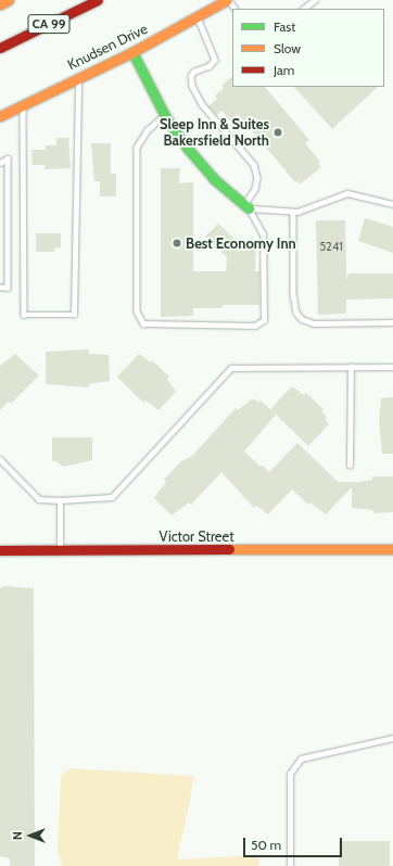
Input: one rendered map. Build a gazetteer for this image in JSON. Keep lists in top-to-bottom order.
{
  "streets": {
    "main road": ["CA 99", "Knudsen Drive", "Victor Street"]
  },
  "places": ["Sleep Inn & Suites Bakersfield North", "Best Economy Inn"],
  "house_numbers": ["5241"],
  "legend": ["Fast", "Slow", "Jam"],
  "scale_bar": "50 m",
  "north": "left"
}
